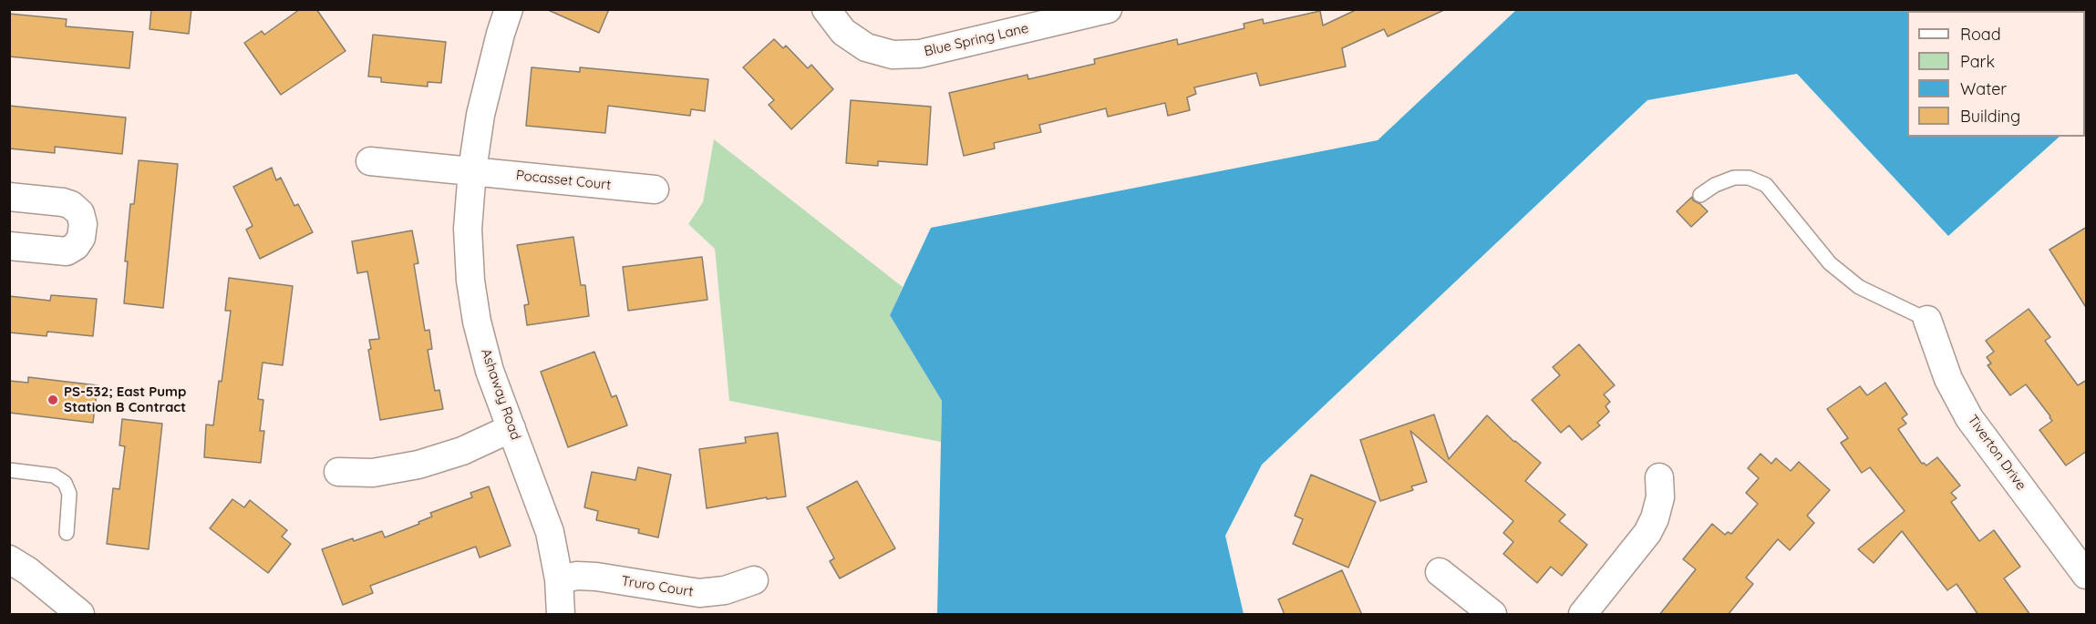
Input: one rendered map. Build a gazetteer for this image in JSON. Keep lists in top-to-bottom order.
{
  "streets": {
    "street": [
      "Blue Spring Lane",
      "Pocasset Court",
      "Ashaway Road",
      "Tiverton Drive",
      "Truro Court"
    ]
  },
  "crossings": [
    ["Pocasset Court", "Ashaway Road"],
    ["Ashaway Road", "Truro Court"]
  ],
  "places": ["PS-532; East Pump Station B Contract"],
  "legend": [
    "Road",
    "Park",
    "Water",
    "Building"
  ]
}
